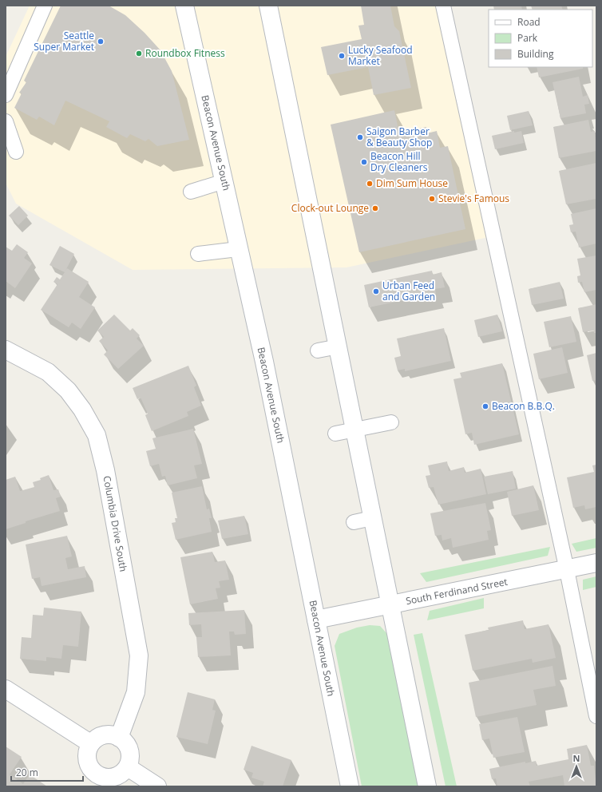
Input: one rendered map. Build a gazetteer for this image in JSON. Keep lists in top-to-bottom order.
{
  "streets": {
    "main road": ["Beacon Avenue South", "Columbia Drive South", "South Ferdinand Street"]
  },
  "crossings": [
    ["Beacon Avenue South", "South Ferdinand Street"]
  ],
  "places": [
    "Seattle Super Market",
    "Roundbox Fitness",
    "Lucky Seafood Market",
    "Saigon Barber & Beauty Shop",
    "Beacon Hill Dry Cleaners",
    "Dim Sum House",
    "Stevie's Famous",
    "Clock-out Lounge",
    "Urban Feed and Garden",
    "Beacon B.B.Q."
  ],
  "legend": ["Road", "Park", "Building"],
  "scale_bar": "20 m",
  "north": "top"
}
